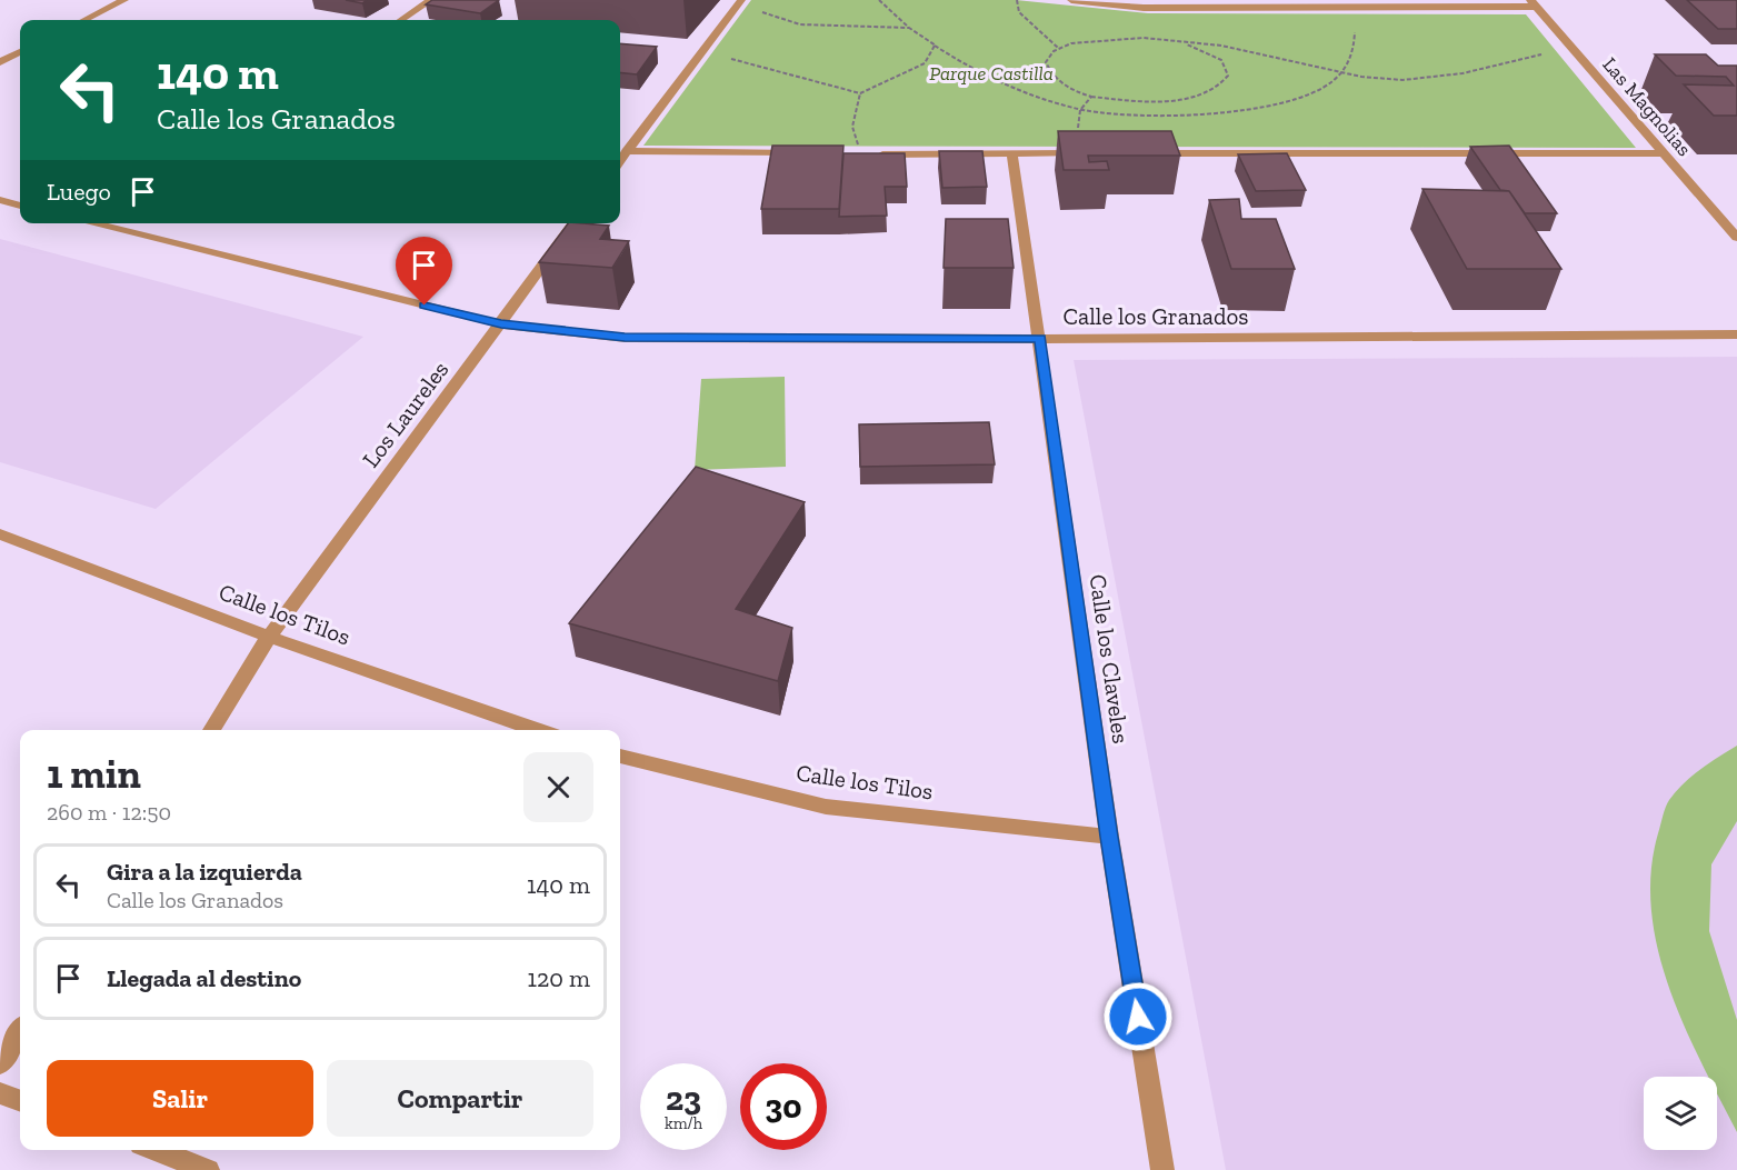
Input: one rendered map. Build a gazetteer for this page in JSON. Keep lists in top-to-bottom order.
{
  "streets": {
    "street": [
      "Las Magnolias",
      "Calle los Granados",
      "Los Laureles",
      "Calle los Tilos",
      "Calle los Claveles"
    ]
  },
  "crossings": [
    ["Calle los Granados", "Los Laureles"],
    ["Calle los Granados", "Calle los Claveles"],
    ["Los Laureles", "Calle los Tilos"],
    ["Calle los Tilos", "Calle los Claveles"]
  ],
  "parks": ["Parque Castilla"],
  "page": {
    "turn": ["140 m", "Calle los Granados"],
    "then": "Luego",
    "heading": ["1 min", "260 m · 12:50"],
    "list": [
      {
        "name": "Gira a la izquierda",
        "note": "Calle los Granados",
        "value": "140 m"
      },
      {
        "name": "Llegada al destino",
        "value": "120 m"
      }
    ],
    "buttons": ["Salir", "Compartir"],
    "speed": "23 km/h",
    "limit": "30"
  }
}
